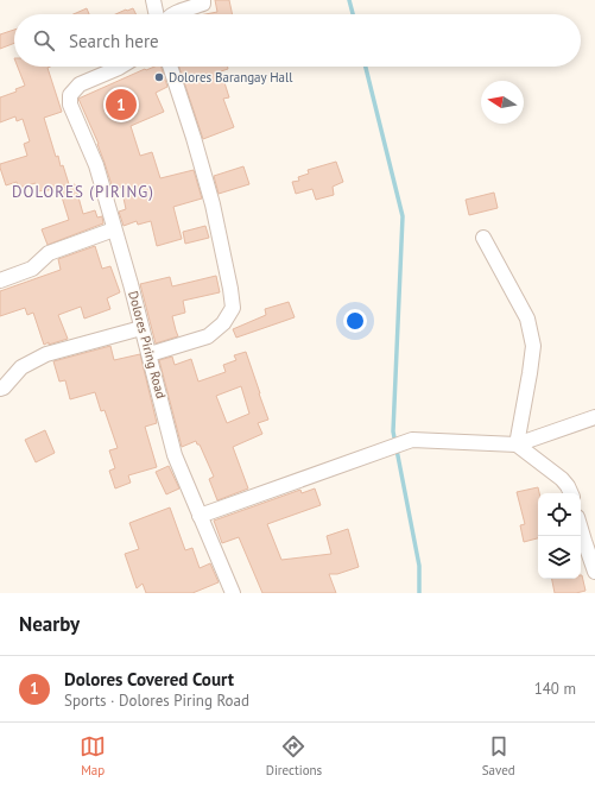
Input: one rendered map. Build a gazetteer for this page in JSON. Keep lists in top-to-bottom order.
{
  "streets": {
    "street": ["Dolores Piring Road"]
  },
  "districts": ["DOLORES (PIRING)"],
  "places": ["Dolores Barangay Hall"],
  "north": "left",
  "page": {
    "search": "Search here",
    "pins": "1",
    "heading": "Nearby",
    "list": [
      {
        "mark": "1",
        "name": "Dolores Covered Court",
        "note": "Sports · Dolores Piring Road",
        "value": "140 m"
      }
    ],
    "nav": ["Map", "Directions", "Saved"]
  }
}
